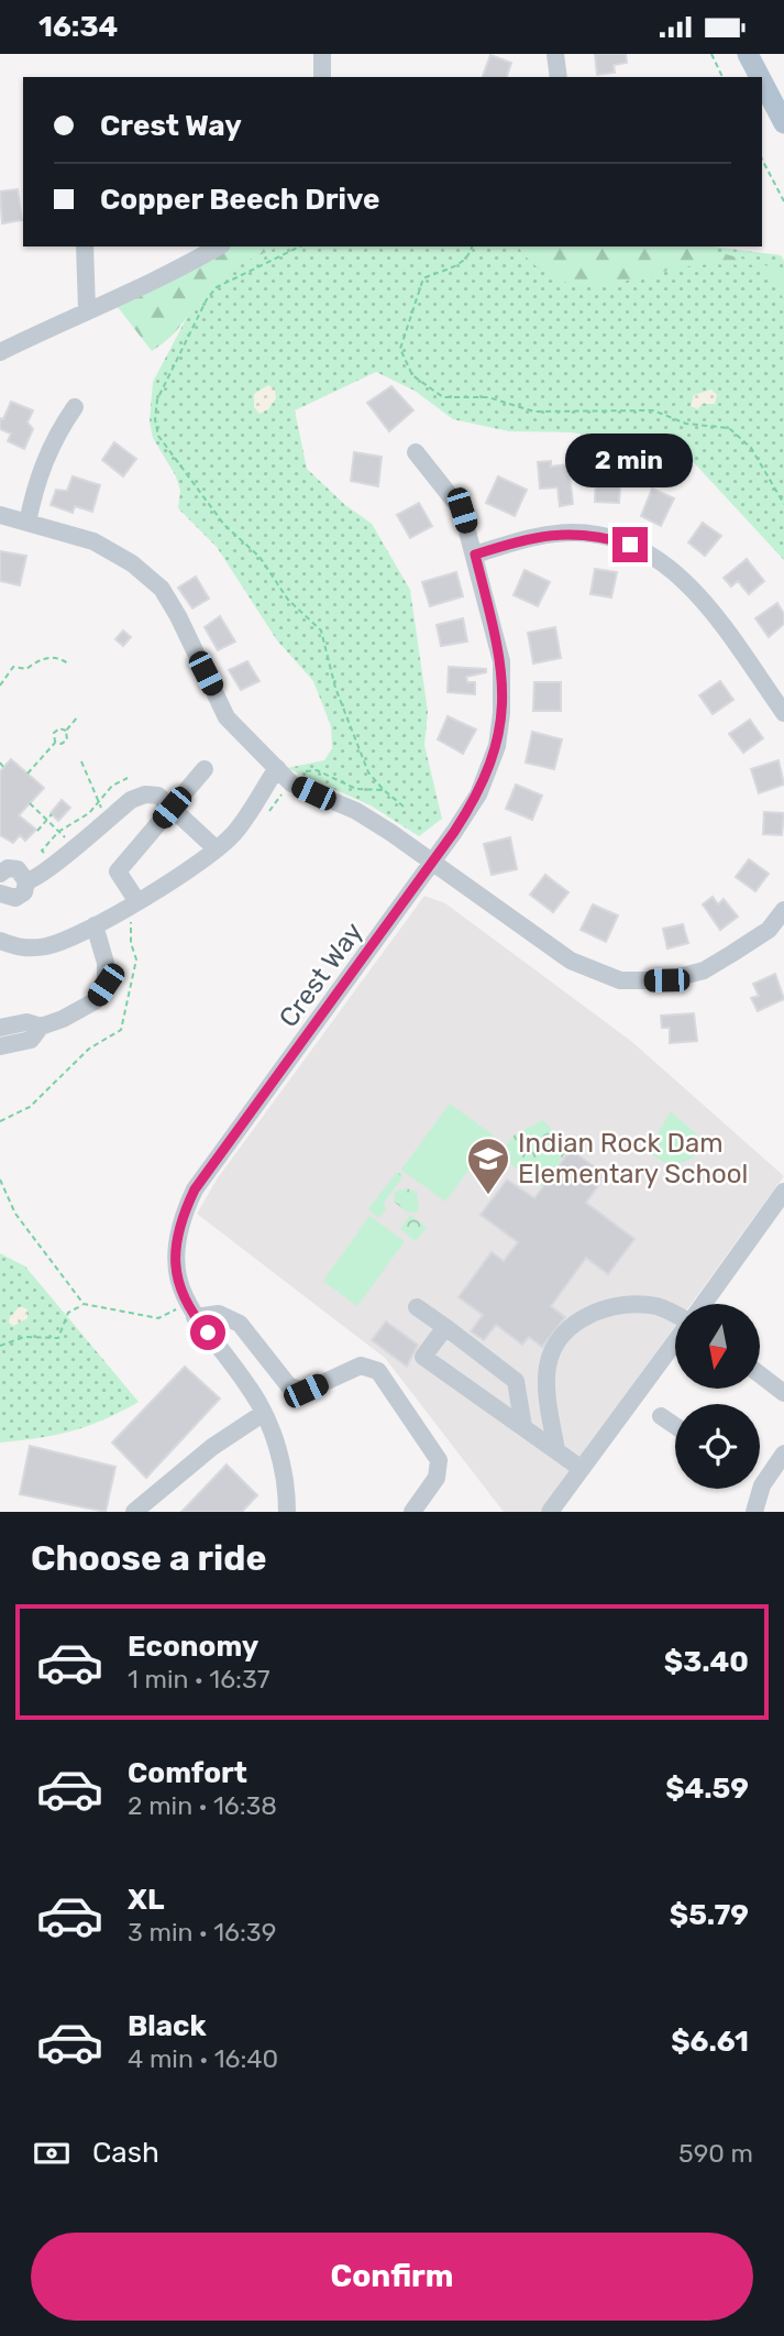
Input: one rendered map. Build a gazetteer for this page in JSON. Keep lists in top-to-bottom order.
{
  "streets": {
    "street": ["Crest Way"]
  },
  "places": {
    "school or university": ["Indian Rock Dam Elementary School"]
  },
  "north": "bottom",
  "page": {
    "status": "16:34",
    "banner": ["Crest Way", "Copper Beech Drive"],
    "bubble": "2 min",
    "heading": "Choose a ride",
    "list": [
      {
        "name": "Economy",
        "note": "1 min · 16:37",
        "value": "$3.40"
      },
      {
        "name": "Comfort",
        "note": "2 min · 16:38",
        "value": "$4.59"
      },
      {
        "name": "XL",
        "note": "3 min · 16:39",
        "value": "$5.79"
      },
      {
        "name": "Black",
        "note": "4 min · 16:40",
        "value": "$6.61"
      }
    ],
    "pay": ["Cash", "590 m"],
    "buttons": "Confirm"
  }
}
